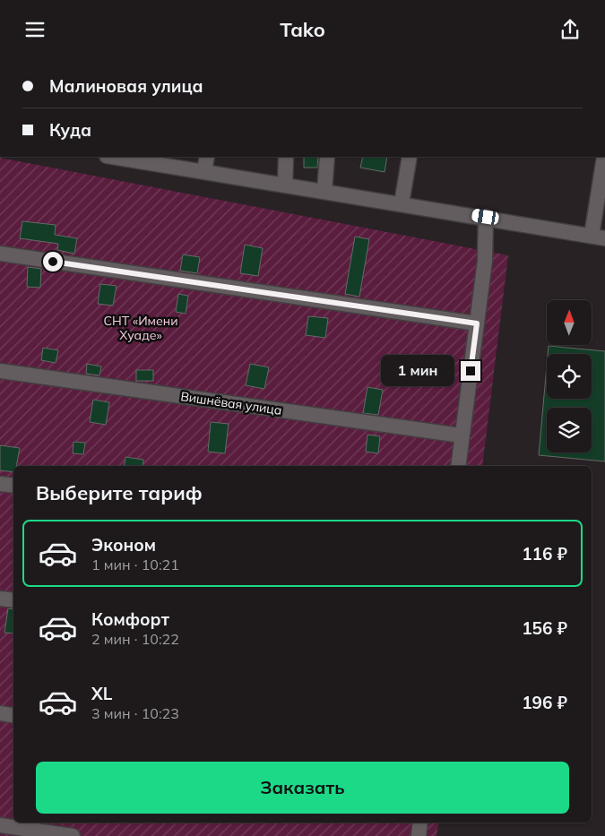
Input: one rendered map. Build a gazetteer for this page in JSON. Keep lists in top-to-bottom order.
{
  "streets": {
    "street": ["Вишнёвая улица"]
  },
  "parks": ["СНТ «Имени Хуаде»"],
  "north": "top",
  "page": {
    "header": "Tako",
    "banner": ["Малиновая улица", "Куда"],
    "bubble": "1 мин",
    "heading": "Выберите тариф",
    "list": [
      {
        "name": "Эконом",
        "note": "1 мин · 10:21",
        "value": "116 ₽"
      },
      {
        "name": "Комфорт",
        "note": "2 мин · 10:22",
        "value": "156 ₽"
      },
      {
        "name": "XL",
        "note": "3 мин · 10:23",
        "value": "196 ₽"
      }
    ],
    "buttons": "Заказать"
  }
}
